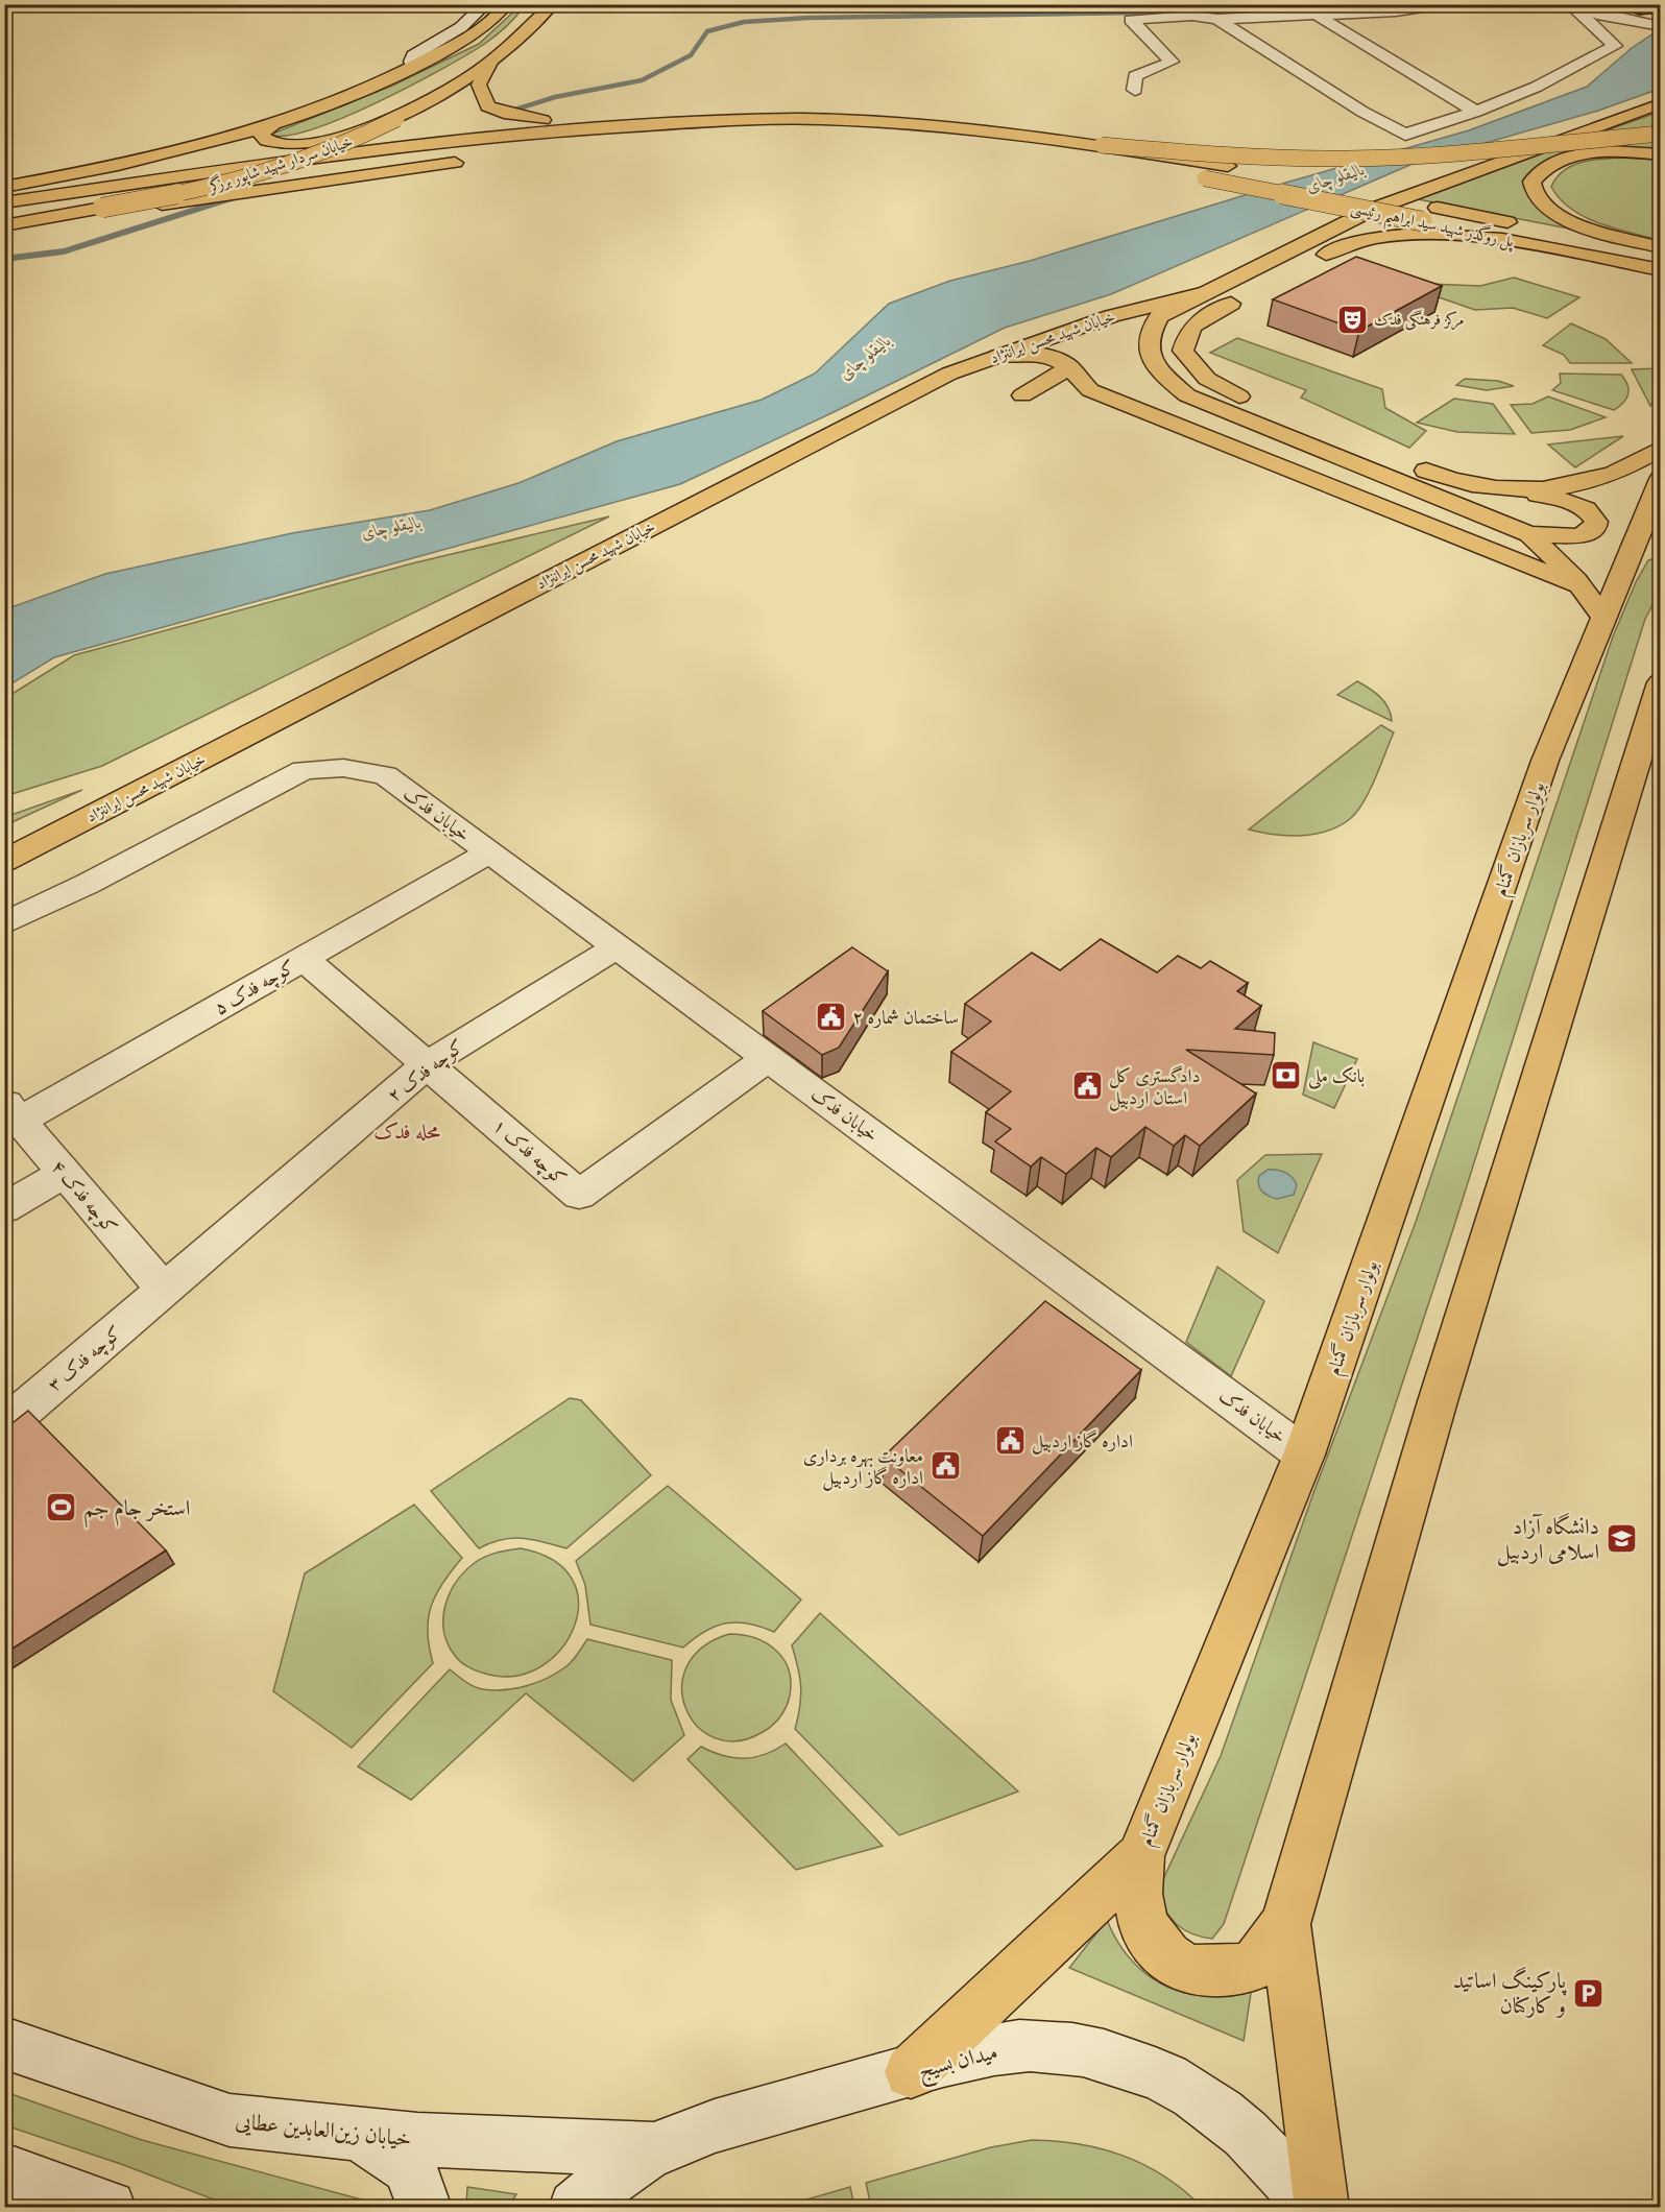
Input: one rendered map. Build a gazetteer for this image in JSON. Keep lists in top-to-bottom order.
{
  "streets": {
    "main road": [
      "خیابان سردار شهید شاپور برزگر",
      "پل روگذر شهید سید ابراهیم رئیسی",
      "خیابان شهید محسن ایراننژاد",
      "بولوار سربازان گمنام"
    ],
    "street": [
      "خیابان فدک",
      "کوچه فدک ۵",
      "کوچه فدک ۲",
      "کوچه فدک ۱",
      "کوچه فدک ۴",
      "کوچه فدک ۳",
      "میدان بسیج",
      "خیابان زین‌العابدین عطایی"
    ]
  },
  "crossings": [
    ["خیابان فدک", "بولوار سربازان گمنام"],
    ["خیابان فدک", "کوچه فدک ۵"],
    ["خیابان فدک", "کوچه فدک ۲"],
    ["خیابان فدک", "کوچه فدک ۱"],
    ["بولوار سربازان گمنام", "میدان بسیج"],
    ["کوچه فدک ۵", "کوچه فدک ۱"],
    ["کوچه فدک ۵", "کوچه فدک ۴"],
    ["کوچه فدک ۲", "کوچه فدک ۱"],
    ["کوچه فدک ۲", "کوچه فدک ۴"],
    ["کوچه فدک ۲", "کوچه فدک ۳"],
    ["کوچه فدک ۴", "کوچه فدک ۳"],
    ["میدان بسیج", "خیابان زین‌العابدین عطایی"]
  ],
  "districts": ["محله فدک"],
  "water": ["بالیقلو چای"],
  "places": {
    "theatre": ["مرکز فرهنگی فدک"],
    "public building": [
      "ساختمان شماره ۲",
      "دادگستری کل استان اردبیل",
      "اداره گاز اردبیل",
      "معاونت بهره برداری اداره گاز اردبیل"
    ],
    "bank": ["بانک ملی"],
    "sports": ["استخر جام جم"],
    "school or university": ["دانشگاه آزاد اسلامی اردبیل"],
    "parking": ["پارکینگ اساتید و کارکنان"]
  }
}
